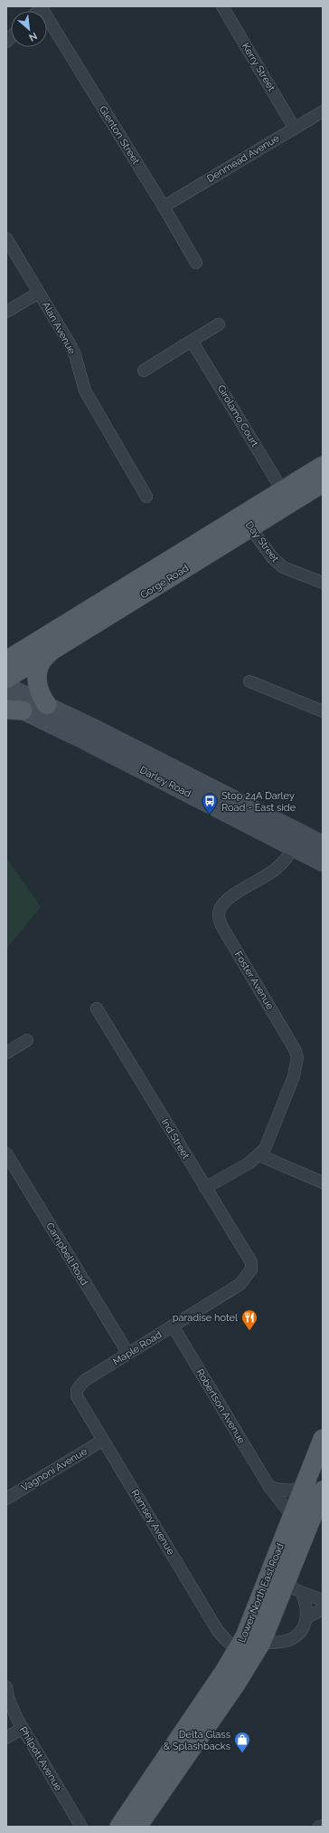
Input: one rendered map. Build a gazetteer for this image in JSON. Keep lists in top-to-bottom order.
{
  "streets": {
    "main road": ["Gorge Road", "Darley Road", "Lower North East Road"],
    "street": [
      "Kerry Street",
      "Glenton Street",
      "Denmead Avenue",
      "Alan Avenue",
      "Girolamo Court",
      "Day Street",
      "Foster Avenue",
      "Ind Street",
      "Campbell Road",
      "Maple Road",
      "Robertson Avenue",
      "Vagnoni Avenue",
      "Ramsey Avenue",
      "Philpott Avenue"
    ]
  },
  "crossings": [
    ["Kerry Street", "Denmead Avenue"],
    ["Glenton Street", "Denmead Avenue"],
    ["Girolamo Court", "Gorge Road"],
    ["Day Street", "Gorge Road"],
    ["Darley Road", "Foster Avenue"],
    ["Ind Street", "Maple Road"],
    ["Campbell Road", "Maple Road"],
    ["Maple Road", "Robertson Avenue"],
    ["Maple Road", "Ramsey Avenue"],
    ["Robertson Avenue", "Lower North East Road"],
    ["Vagnoni Avenue", "Ramsey Avenue"],
    ["Ramsey Avenue", "Lower North East Road"]
  ],
  "places": {
    "bus stop": ["Stop 24A Darley Road - East side"],
    "restaurant": ["paradise hotel"],
    "shop": ["Delta Glass & Splashbacks"]
  },
  "north": "bottom right"
}
